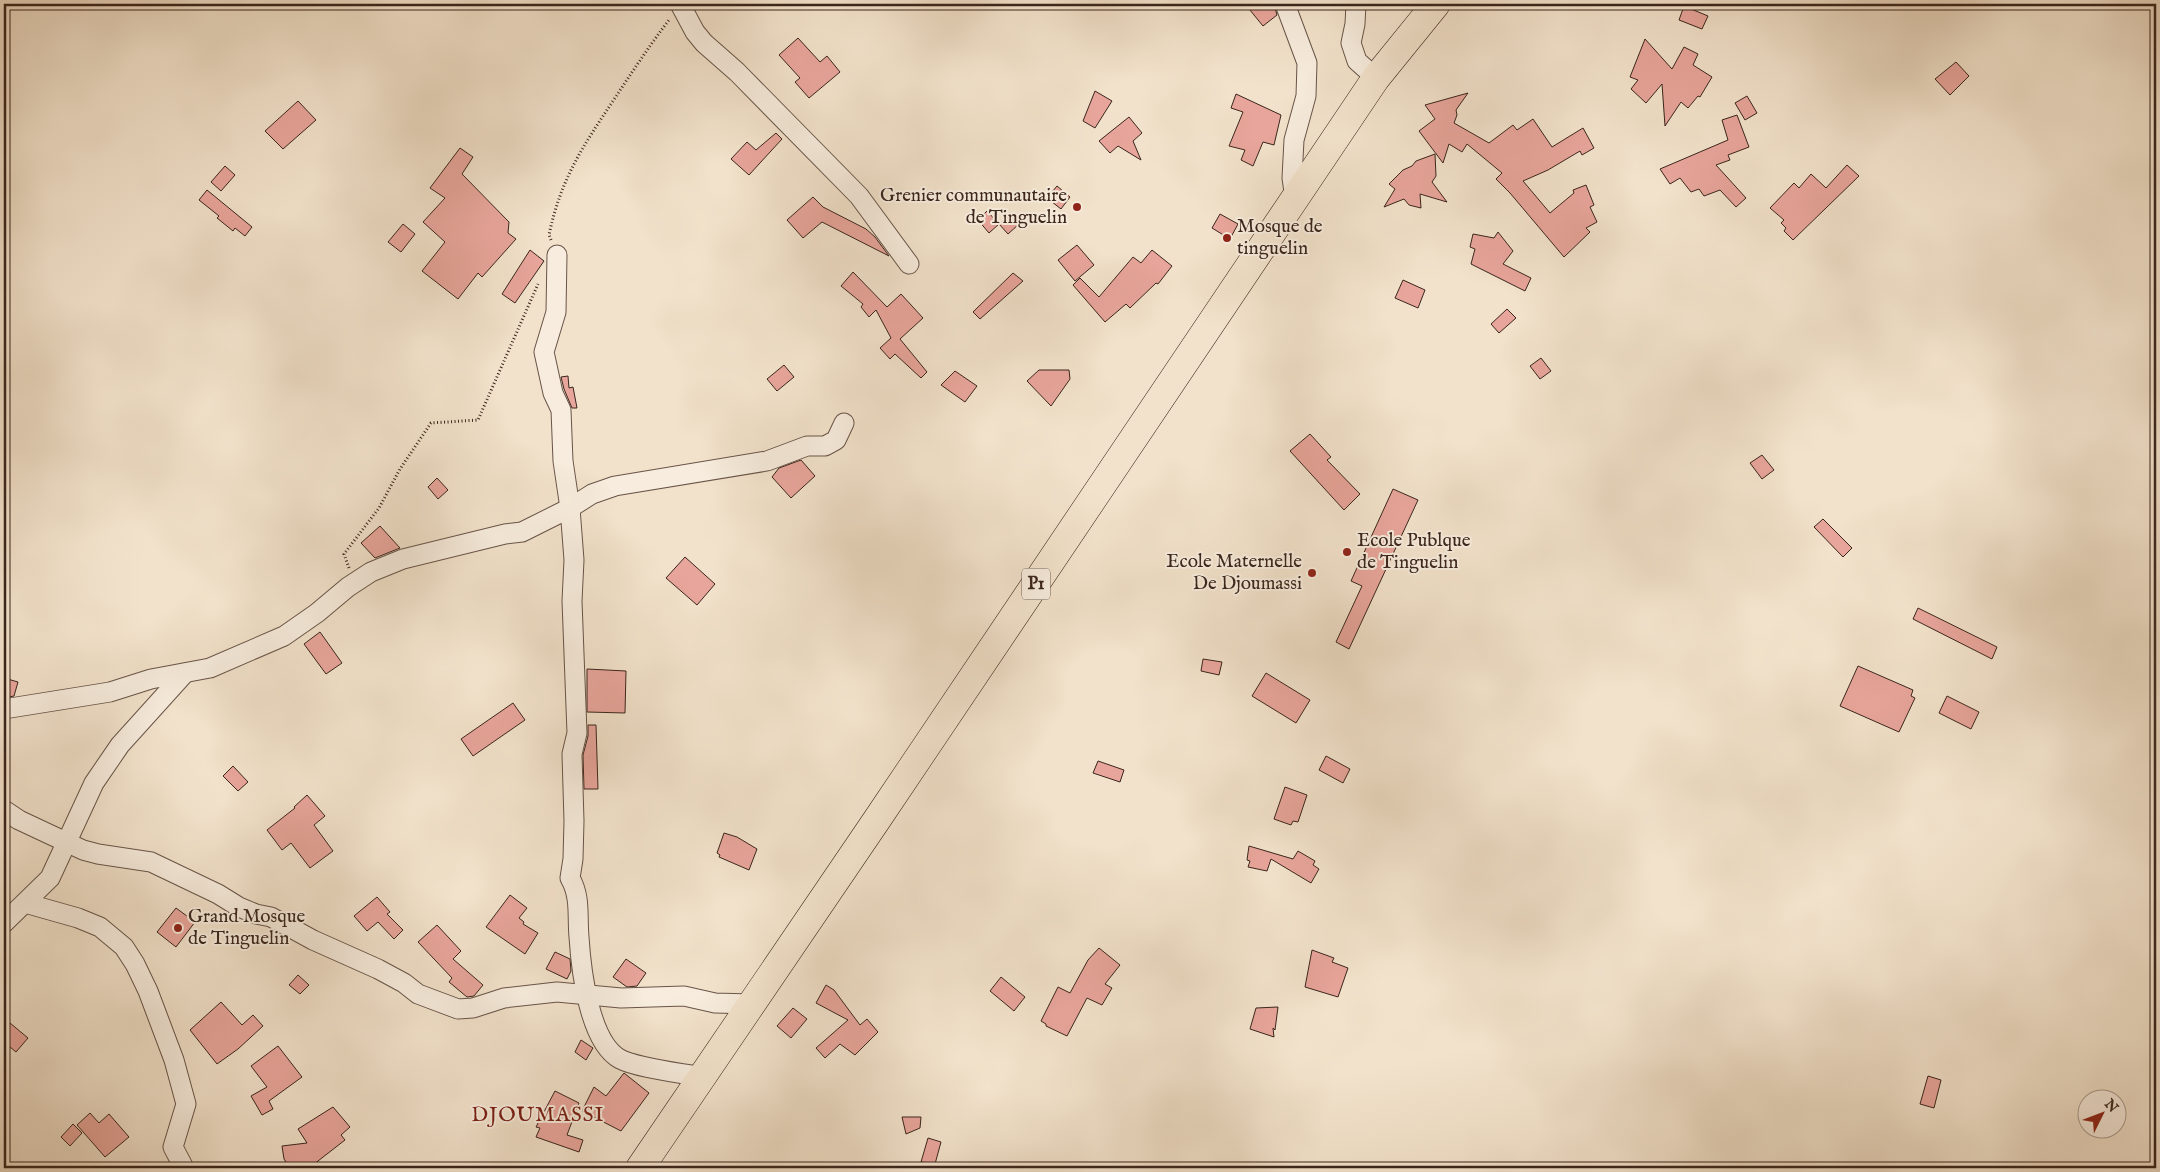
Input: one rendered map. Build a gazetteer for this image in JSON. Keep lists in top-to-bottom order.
{
  "streets": {
    "main road": ["P1"]
  },
  "districts": ["DJOUMASSI"],
  "places": [
    "Grenier communautaire de Tinguelin",
    "Mosque de tinguelin",
    "Ecole Publque de Tinguelin",
    "Ecole Maternelle De Djoumassi",
    "Grand Mosque de Tinguelin"
  ],
  "north": "top right"
}
